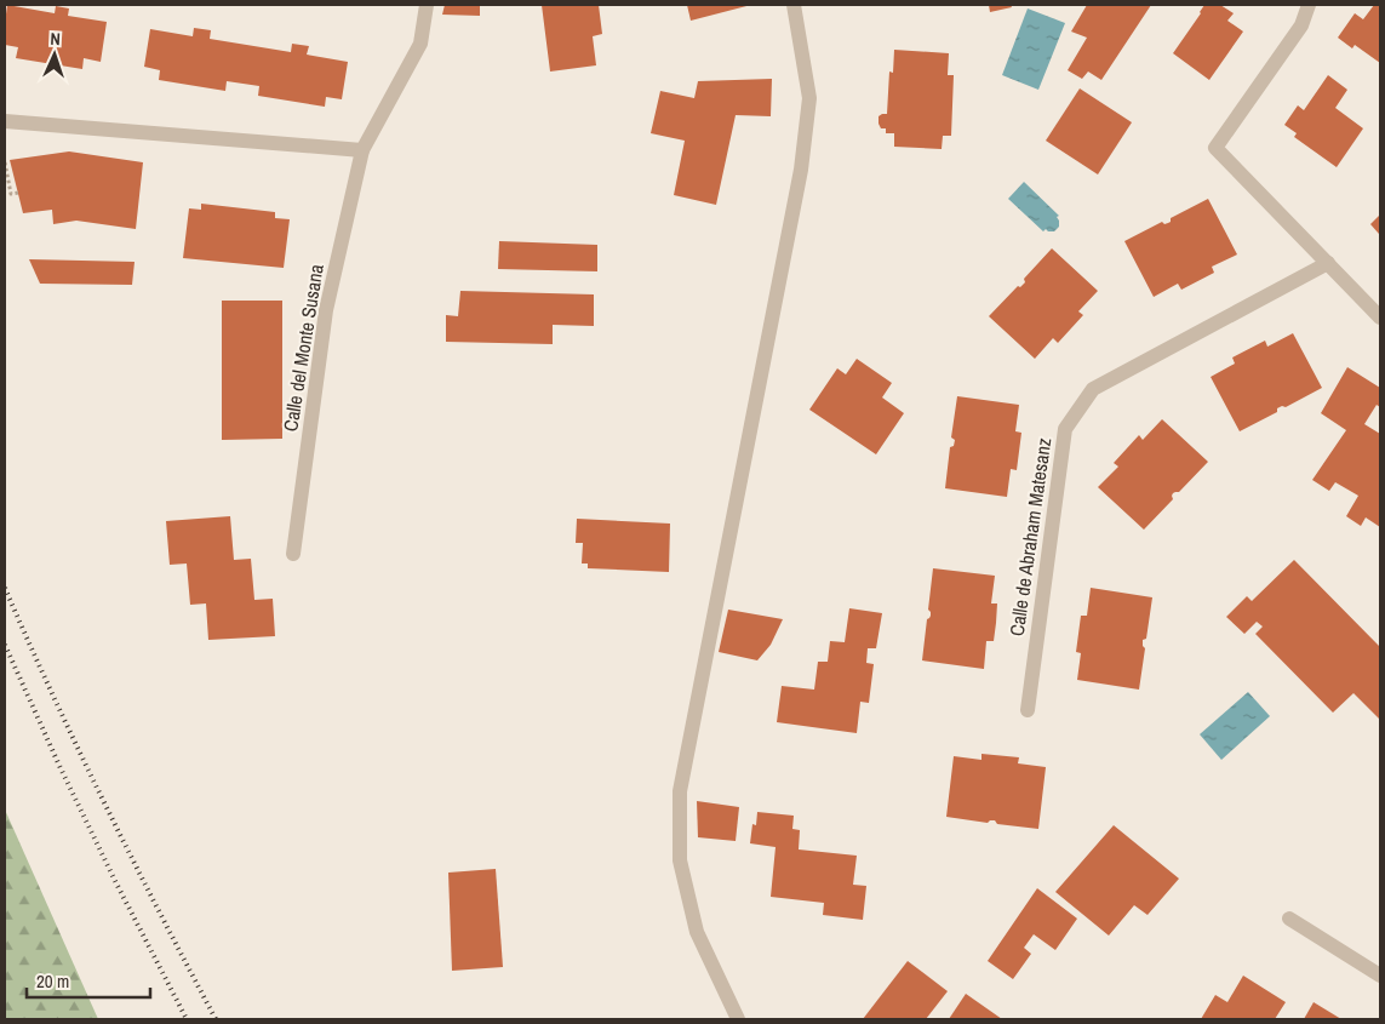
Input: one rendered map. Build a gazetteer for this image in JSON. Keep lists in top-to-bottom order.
{
  "streets": {
    "street": ["Calle del Monte Susana", "Calle de Abraham Matesanz"]
  },
  "scale_bar": "20 m",
  "north": "top"
}
